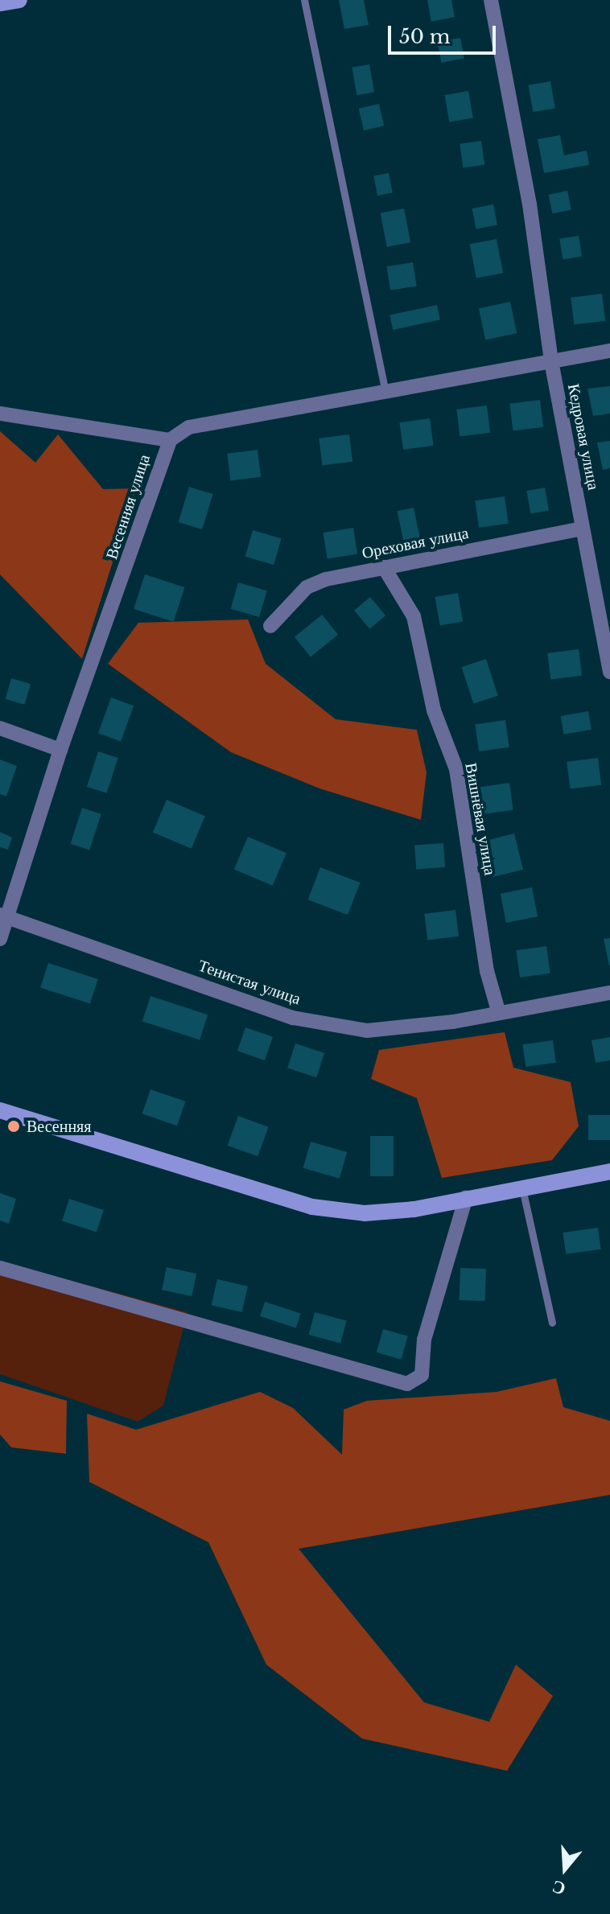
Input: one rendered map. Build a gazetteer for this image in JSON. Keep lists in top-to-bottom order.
{
  "streets": {
    "street": [
      "Кедровая улица",
      "Весенняя улица",
      "Ореховая улица",
      "Вишнёвая улица",
      "Тенистая улица"
    ]
  },
  "crossings": [
    ["Кедровая улица", "Весенняя улица"],
    ["Кедровая улица", "Ореховая улица"],
    ["Весенняя улица", "Тенистая улица"],
    ["Ореховая улица", "Вишнёвая улица"],
    ["Вишнёвая улица", "Тенистая улица"]
  ],
  "places": ["Весенняя"],
  "scale_bar": "50 m",
  "north": "bottom"
}
